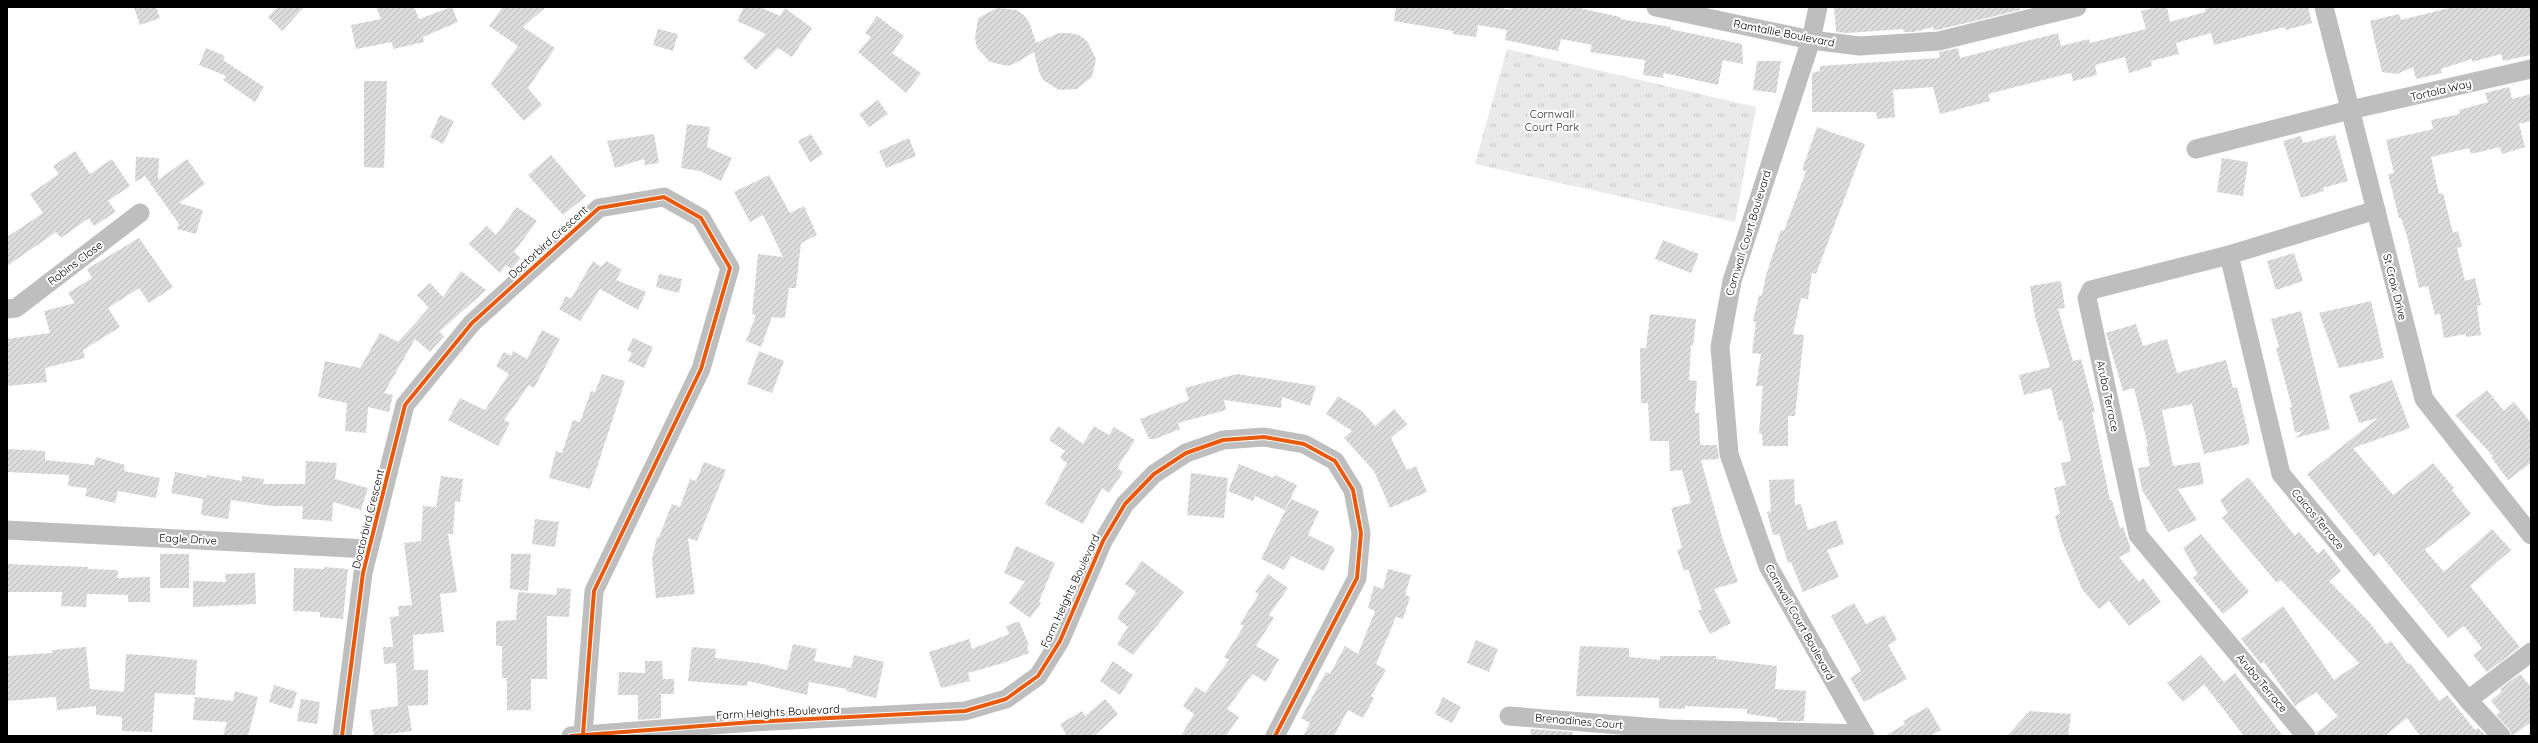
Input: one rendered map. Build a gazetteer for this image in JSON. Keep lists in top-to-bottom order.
{
  "streets": {
    "street": [
      "Ramtallie Boulevard",
      "Tortola Way",
      "Cornwall Court Boulevard",
      "Doctorbird Crescent",
      "Robins Close",
      "St Croix Drive",
      "Aruba Terrace",
      "Caicos Terrace",
      "Eagle Drive",
      "Farm Heights Boulevard",
      "Brenadines Court"
    ]
  },
  "crossings": [
    ["Ramtallie Boulevard", "Cornwall Court Boulevard"],
    ["Tortola Way", "St Croix Drive"],
    ["Cornwall Court Boulevard", "Brenadines Court"],
    ["Doctorbird Crescent", "Eagle Drive"],
    ["Doctorbird Crescent", "Farm Heights Boulevard"],
    ["St Croix Drive", "Aruba Terrace"],
    ["Aruba Terrace", "Caicos Terrace"]
  ],
  "parks": ["Cornwall Court Park"]
}
